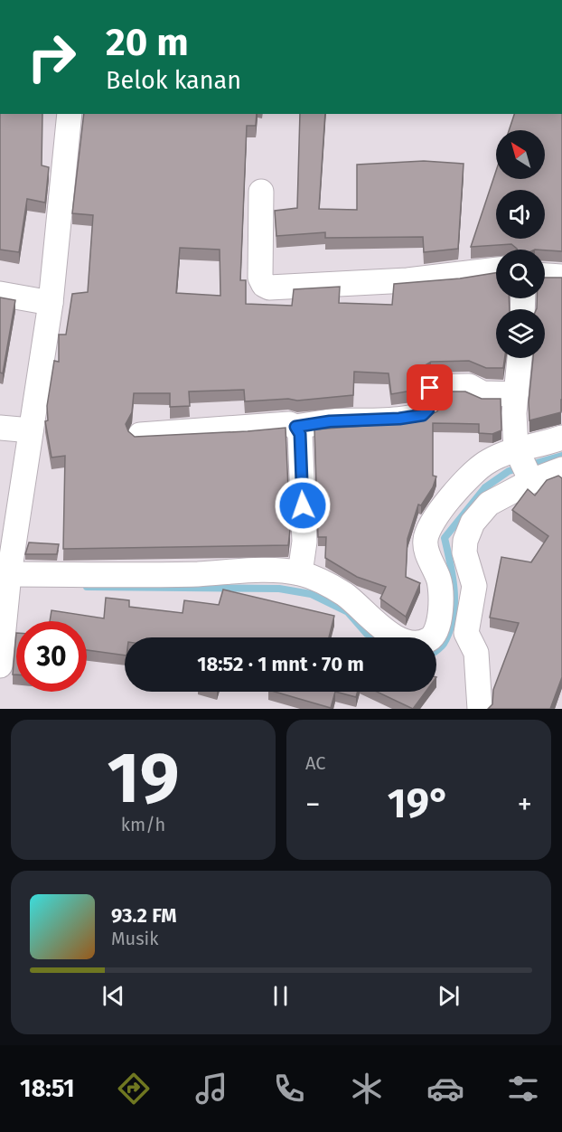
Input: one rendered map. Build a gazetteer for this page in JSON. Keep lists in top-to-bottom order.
{
  "north": "top left",
  "page": {
    "turn": ["20 m", "Belok kanan"],
    "limit": "30",
    "trip": "18:52 · 1 mnt · 70 m",
    "tile": [
      ["19", "km/h"],
      "AC"
    ],
    "heat": ["−", "19°", "+"],
    "song": ["93.2 FM", "Musik"],
    "tabs": "18:51"
  }
}
